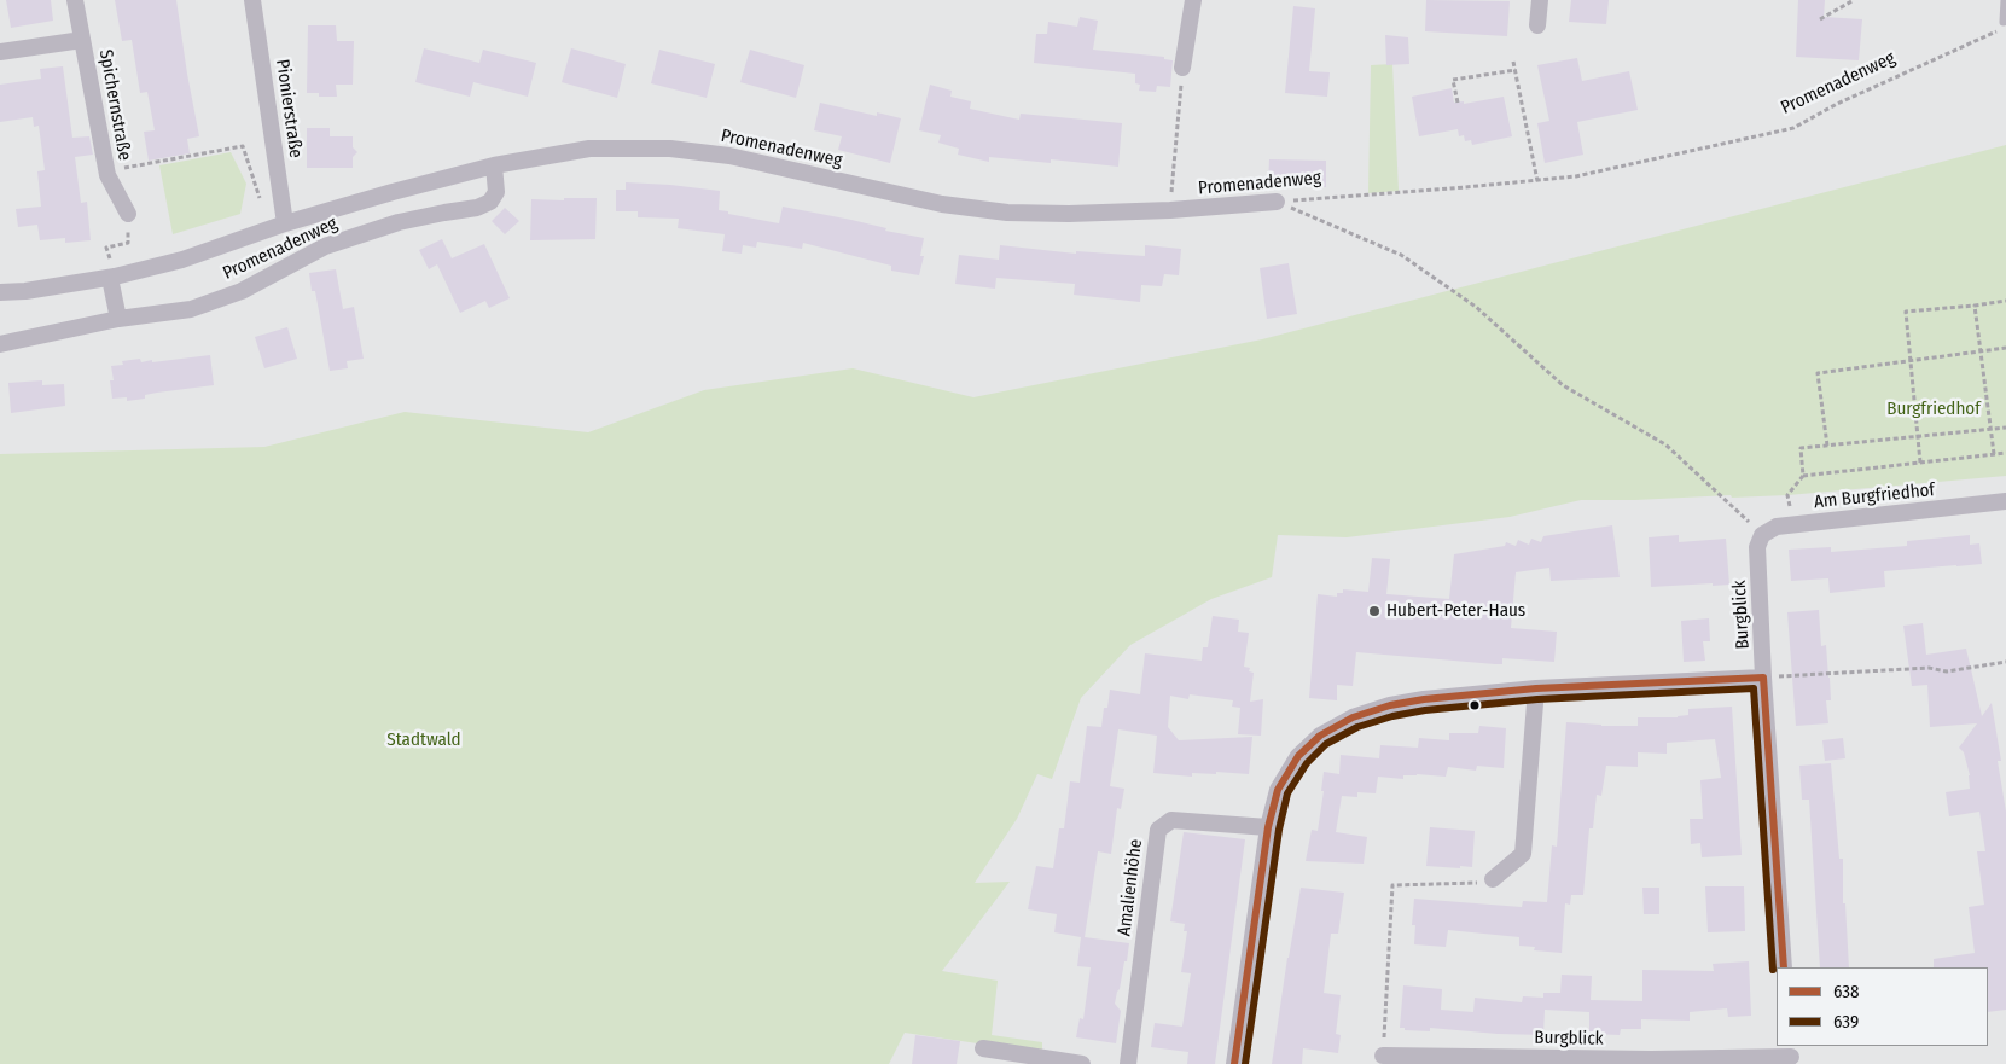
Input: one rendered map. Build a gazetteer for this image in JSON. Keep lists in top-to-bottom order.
{
  "streets": {
    "street": [
      "Promenadenweg",
      "Spichernstraße",
      "Pionierstraße",
      "Am Burgfriedhof",
      "Burgblick",
      "Amalienhöhe"
    ]
  },
  "crossings": [
    ["Promenadenweg", "Pionierstraße"],
    ["Am Burgfriedhof", "Burgblick"]
  ],
  "parks": ["Burgfriedhof", "Stadtwald"],
  "places": ["Hubert-Peter-Haus"],
  "lines": ["transit line 638", "transit line 639"],
  "legend": ["638", "639"]
}
